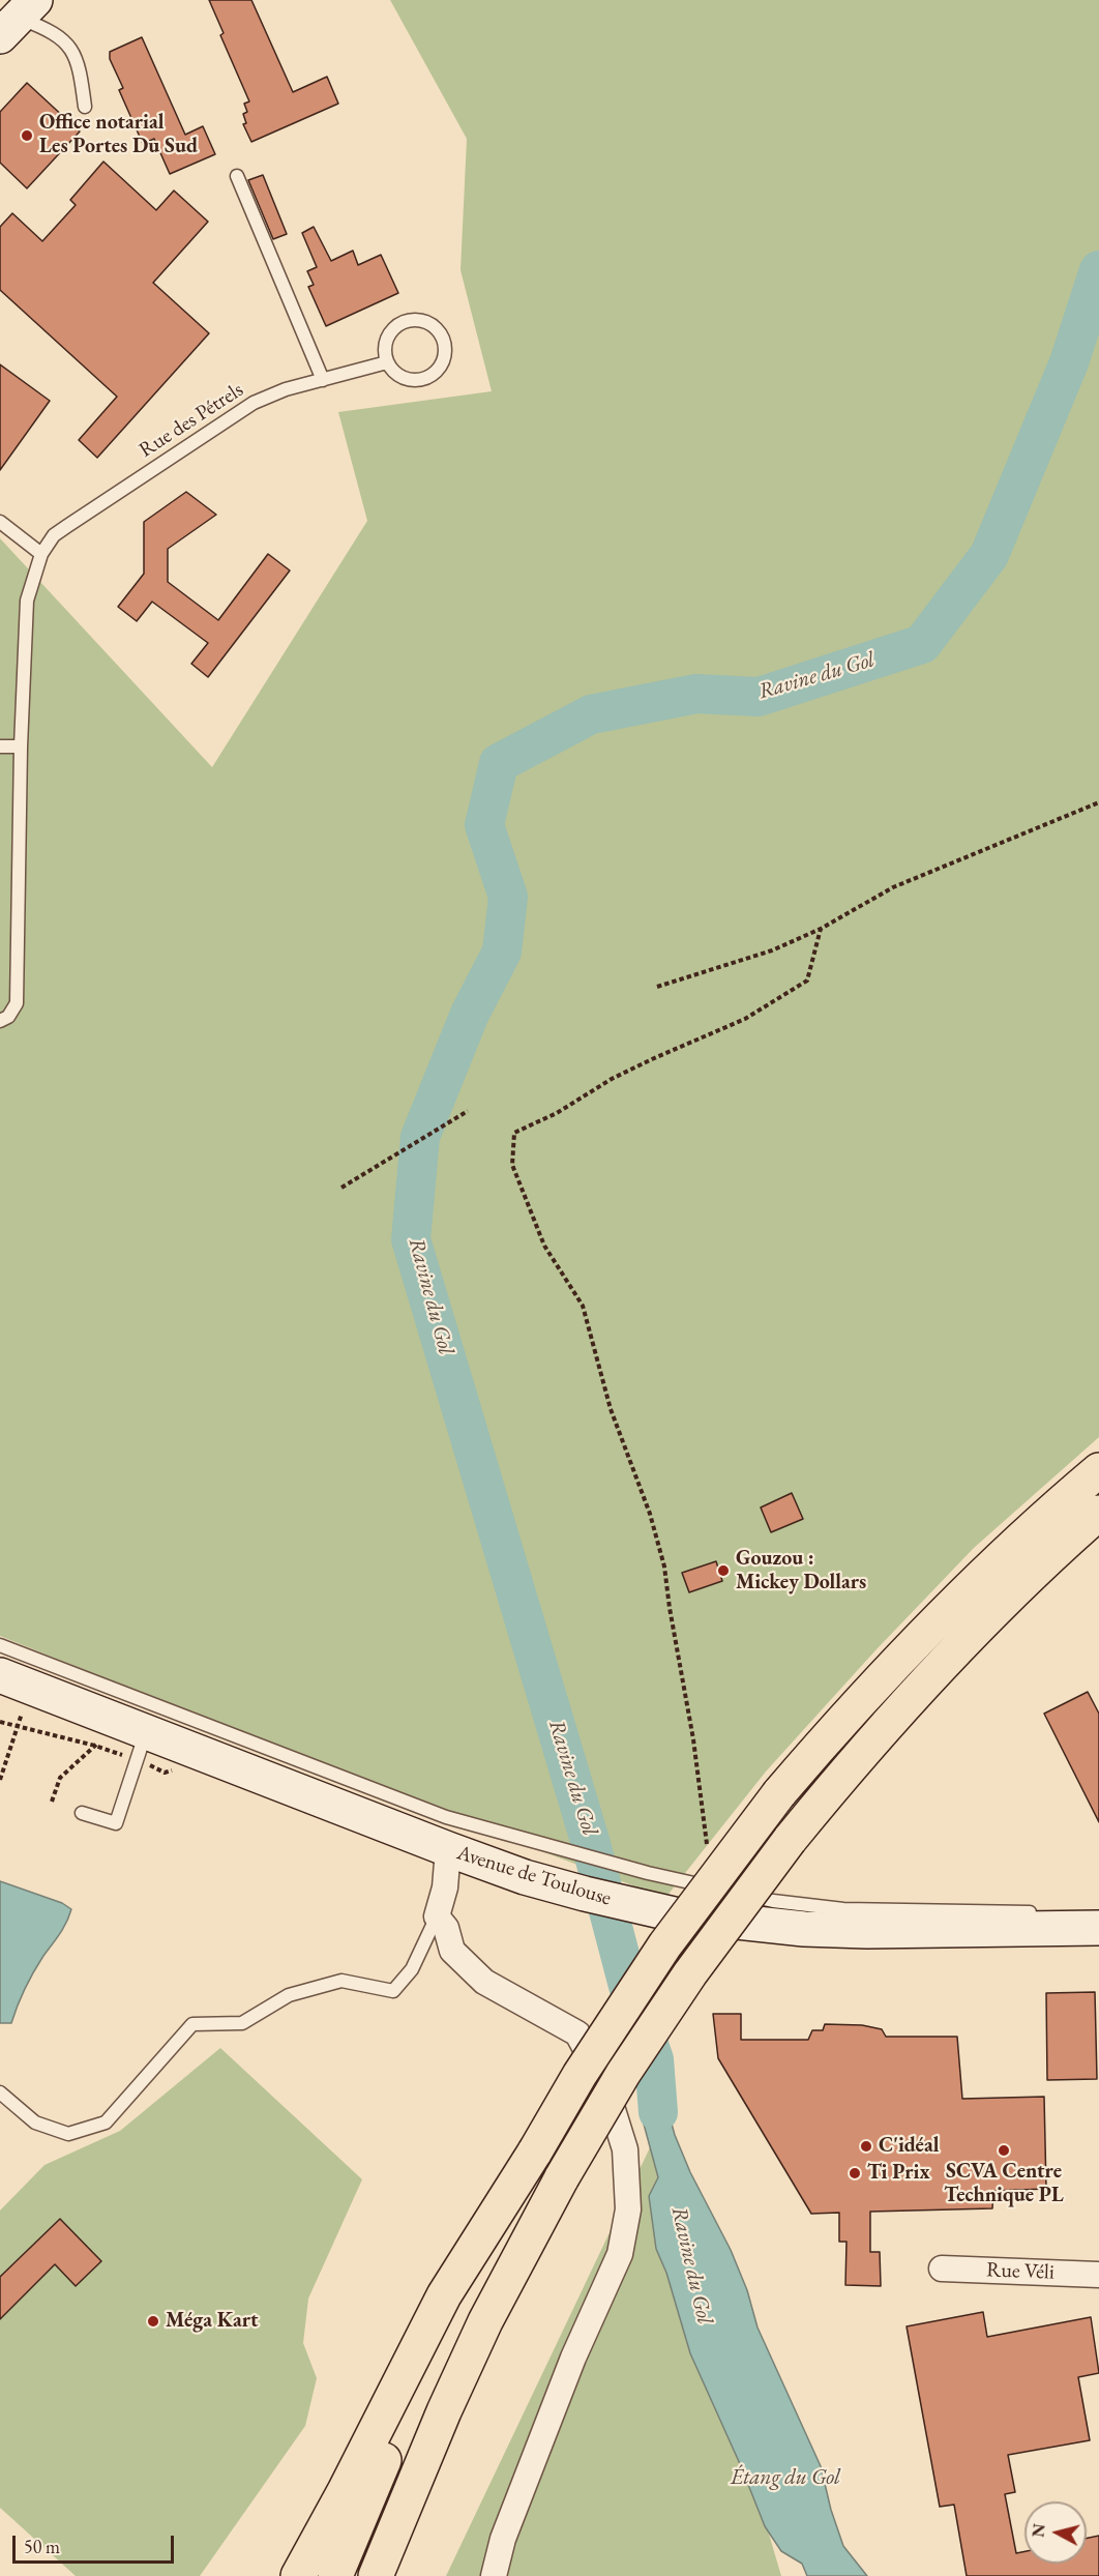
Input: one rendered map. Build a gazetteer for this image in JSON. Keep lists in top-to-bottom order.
{
  "streets": {
    "main road": ["Avenue de Toulouse"],
    "street": ["Rue Véli"],
    "lane": ["Rue des Pétrels"]
  },
  "water": ["Ravine du Gol", "Étang du Gol"],
  "places": [
    "Office notarial Les Portes Du Sud",
    "Gouzou : Mickey Dollars",
    "C'idéal",
    "SCVA Centre Technique PL",
    "Ti Prix",
    "Méga Kart"
  ],
  "scale_bar": "50 m",
  "north": "left"
}
